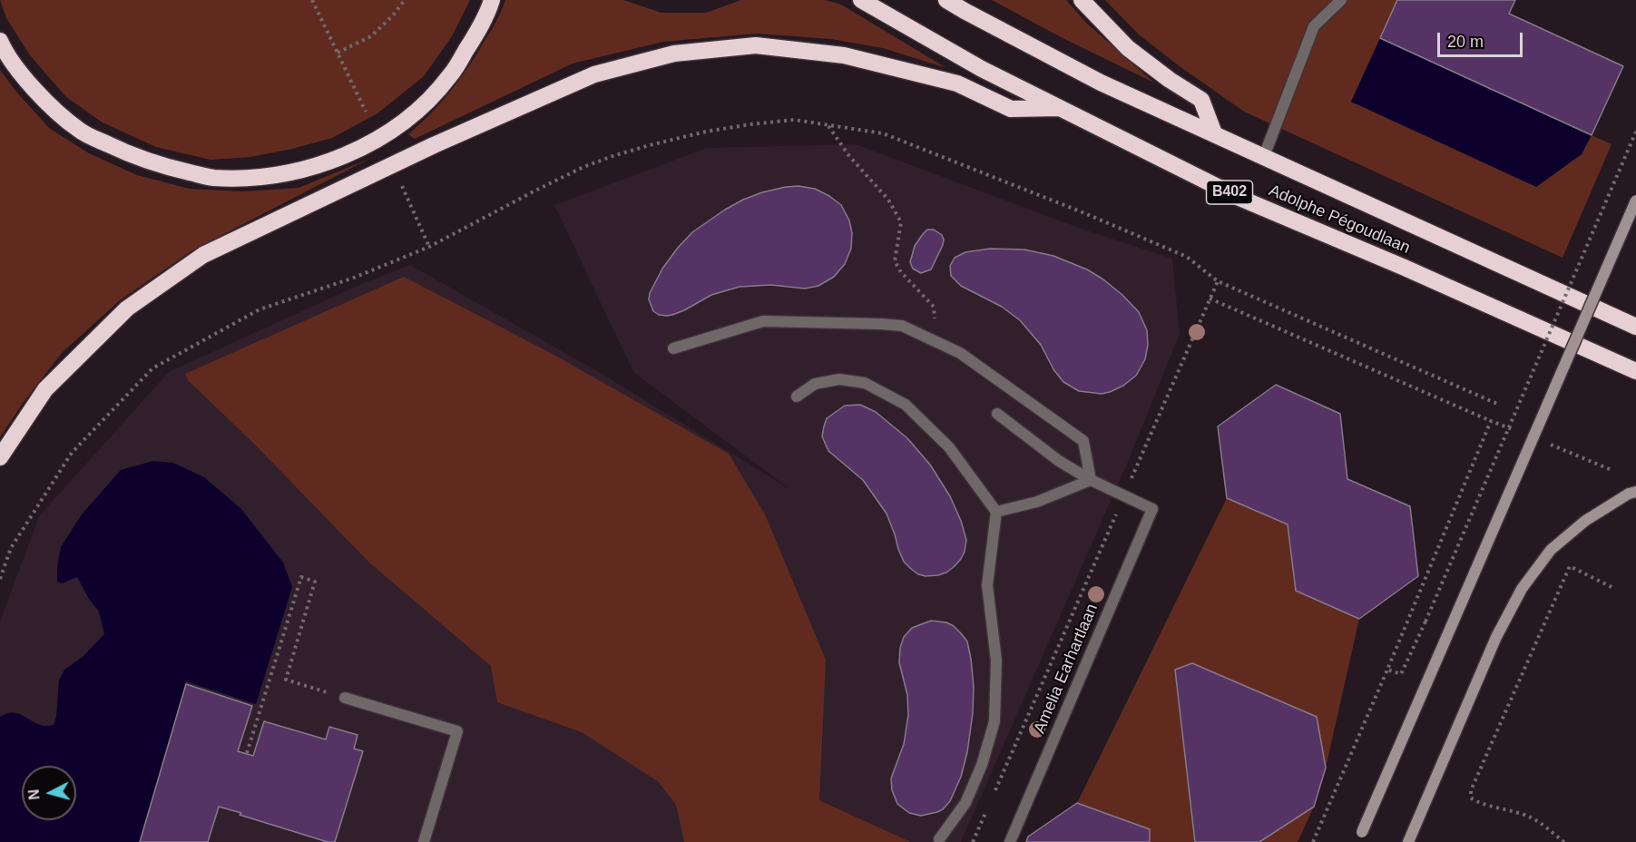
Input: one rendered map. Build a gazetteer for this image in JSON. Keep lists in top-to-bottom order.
{
  "streets": {
    "highway": ["B402", "Adolphe Pégoudlaan"],
    "street": ["Amelia Earhartlaan"]
  },
  "scale_bar": "20 m",
  "north": "left"
}
